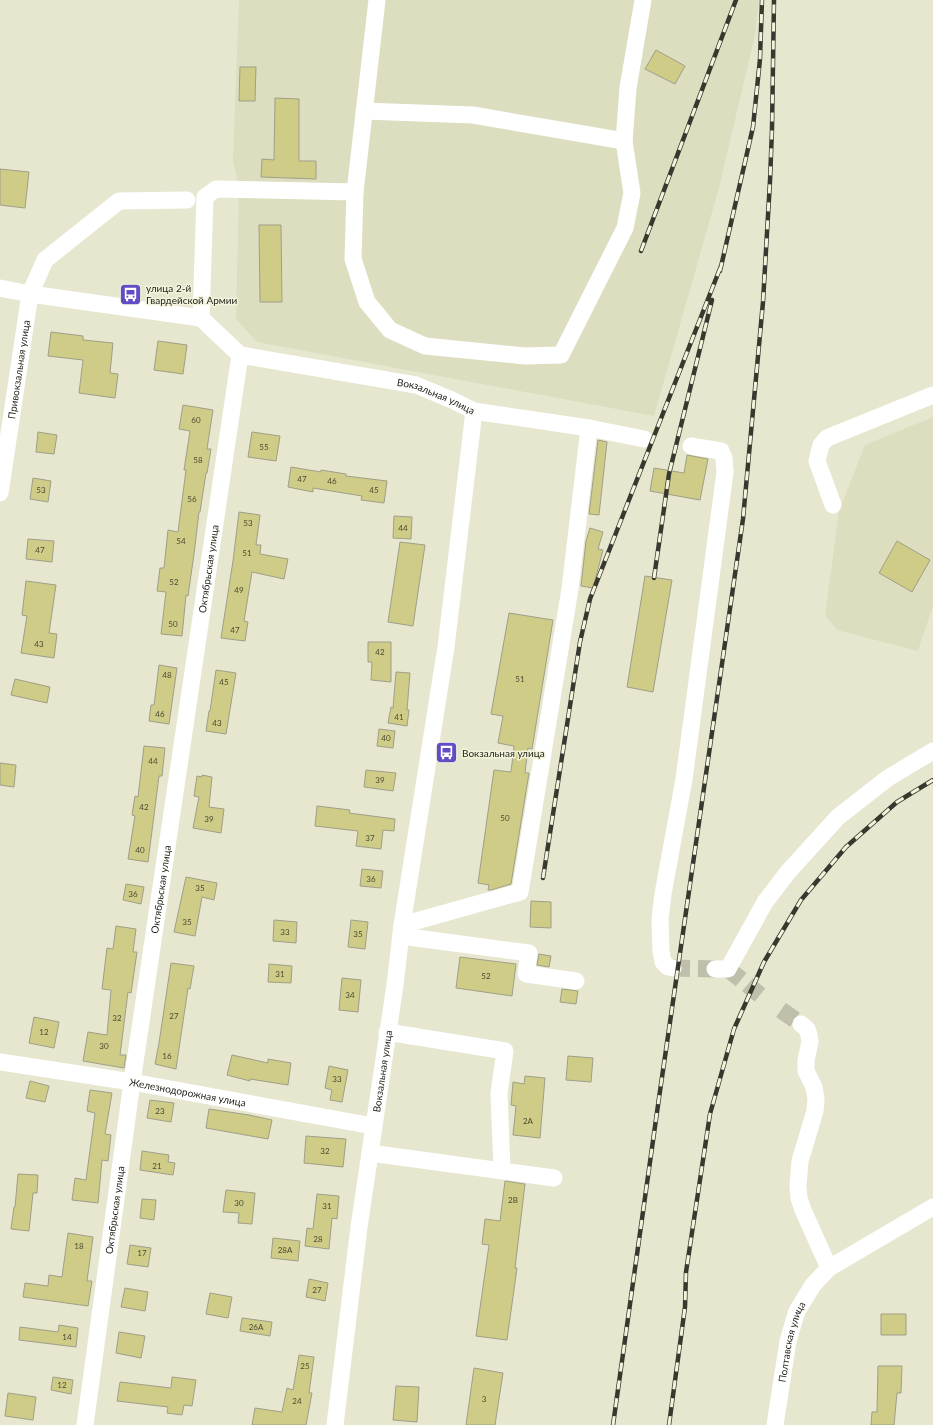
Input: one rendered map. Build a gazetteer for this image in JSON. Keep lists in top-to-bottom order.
{
  "streets": {
    "street": [
      "Привокзальная улица",
      "Вокзальная улица",
      "Октябрьская улица",
      "Железнодорожная улица",
      "Полтавская улица"
    ]
  },
  "crossings": [
    ["Вокзальная улица", "Октябрьская улица"],
    ["Вокзальная улица", "Железнодорожная улица"],
    ["Октябрьская улица", "Железнодорожная улица"]
  ],
  "places": {
    "bus stop": ["улица 2-й Гвардейской Армии", "Вокзальная улица"]
  },
  "house_numbers": [
    "60",
    "55",
    "58",
    "47",
    "46",
    "53",
    "45",
    "56",
    "53",
    "44",
    "54",
    "47",
    "51",
    "52",
    "49",
    "50",
    "47",
    "43",
    "42",
    "48",
    "51",
    "45",
    "46",
    "41",
    "43",
    "40",
    "44",
    "39",
    "42",
    "50",
    "39",
    "37",
    "40",
    "36",
    "35",
    "36",
    "35",
    "33",
    "35",
    "31",
    "52",
    "34",
    "27",
    "32",
    "12",
    "30",
    "16",
    "33",
    "23",
    "2А",
    "32",
    "21",
    "2В",
    "30",
    "31",
    "28",
    "18",
    "28А",
    "17",
    "27",
    "26А",
    "14",
    "25",
    "12",
    "3",
    "24"
  ]
}
